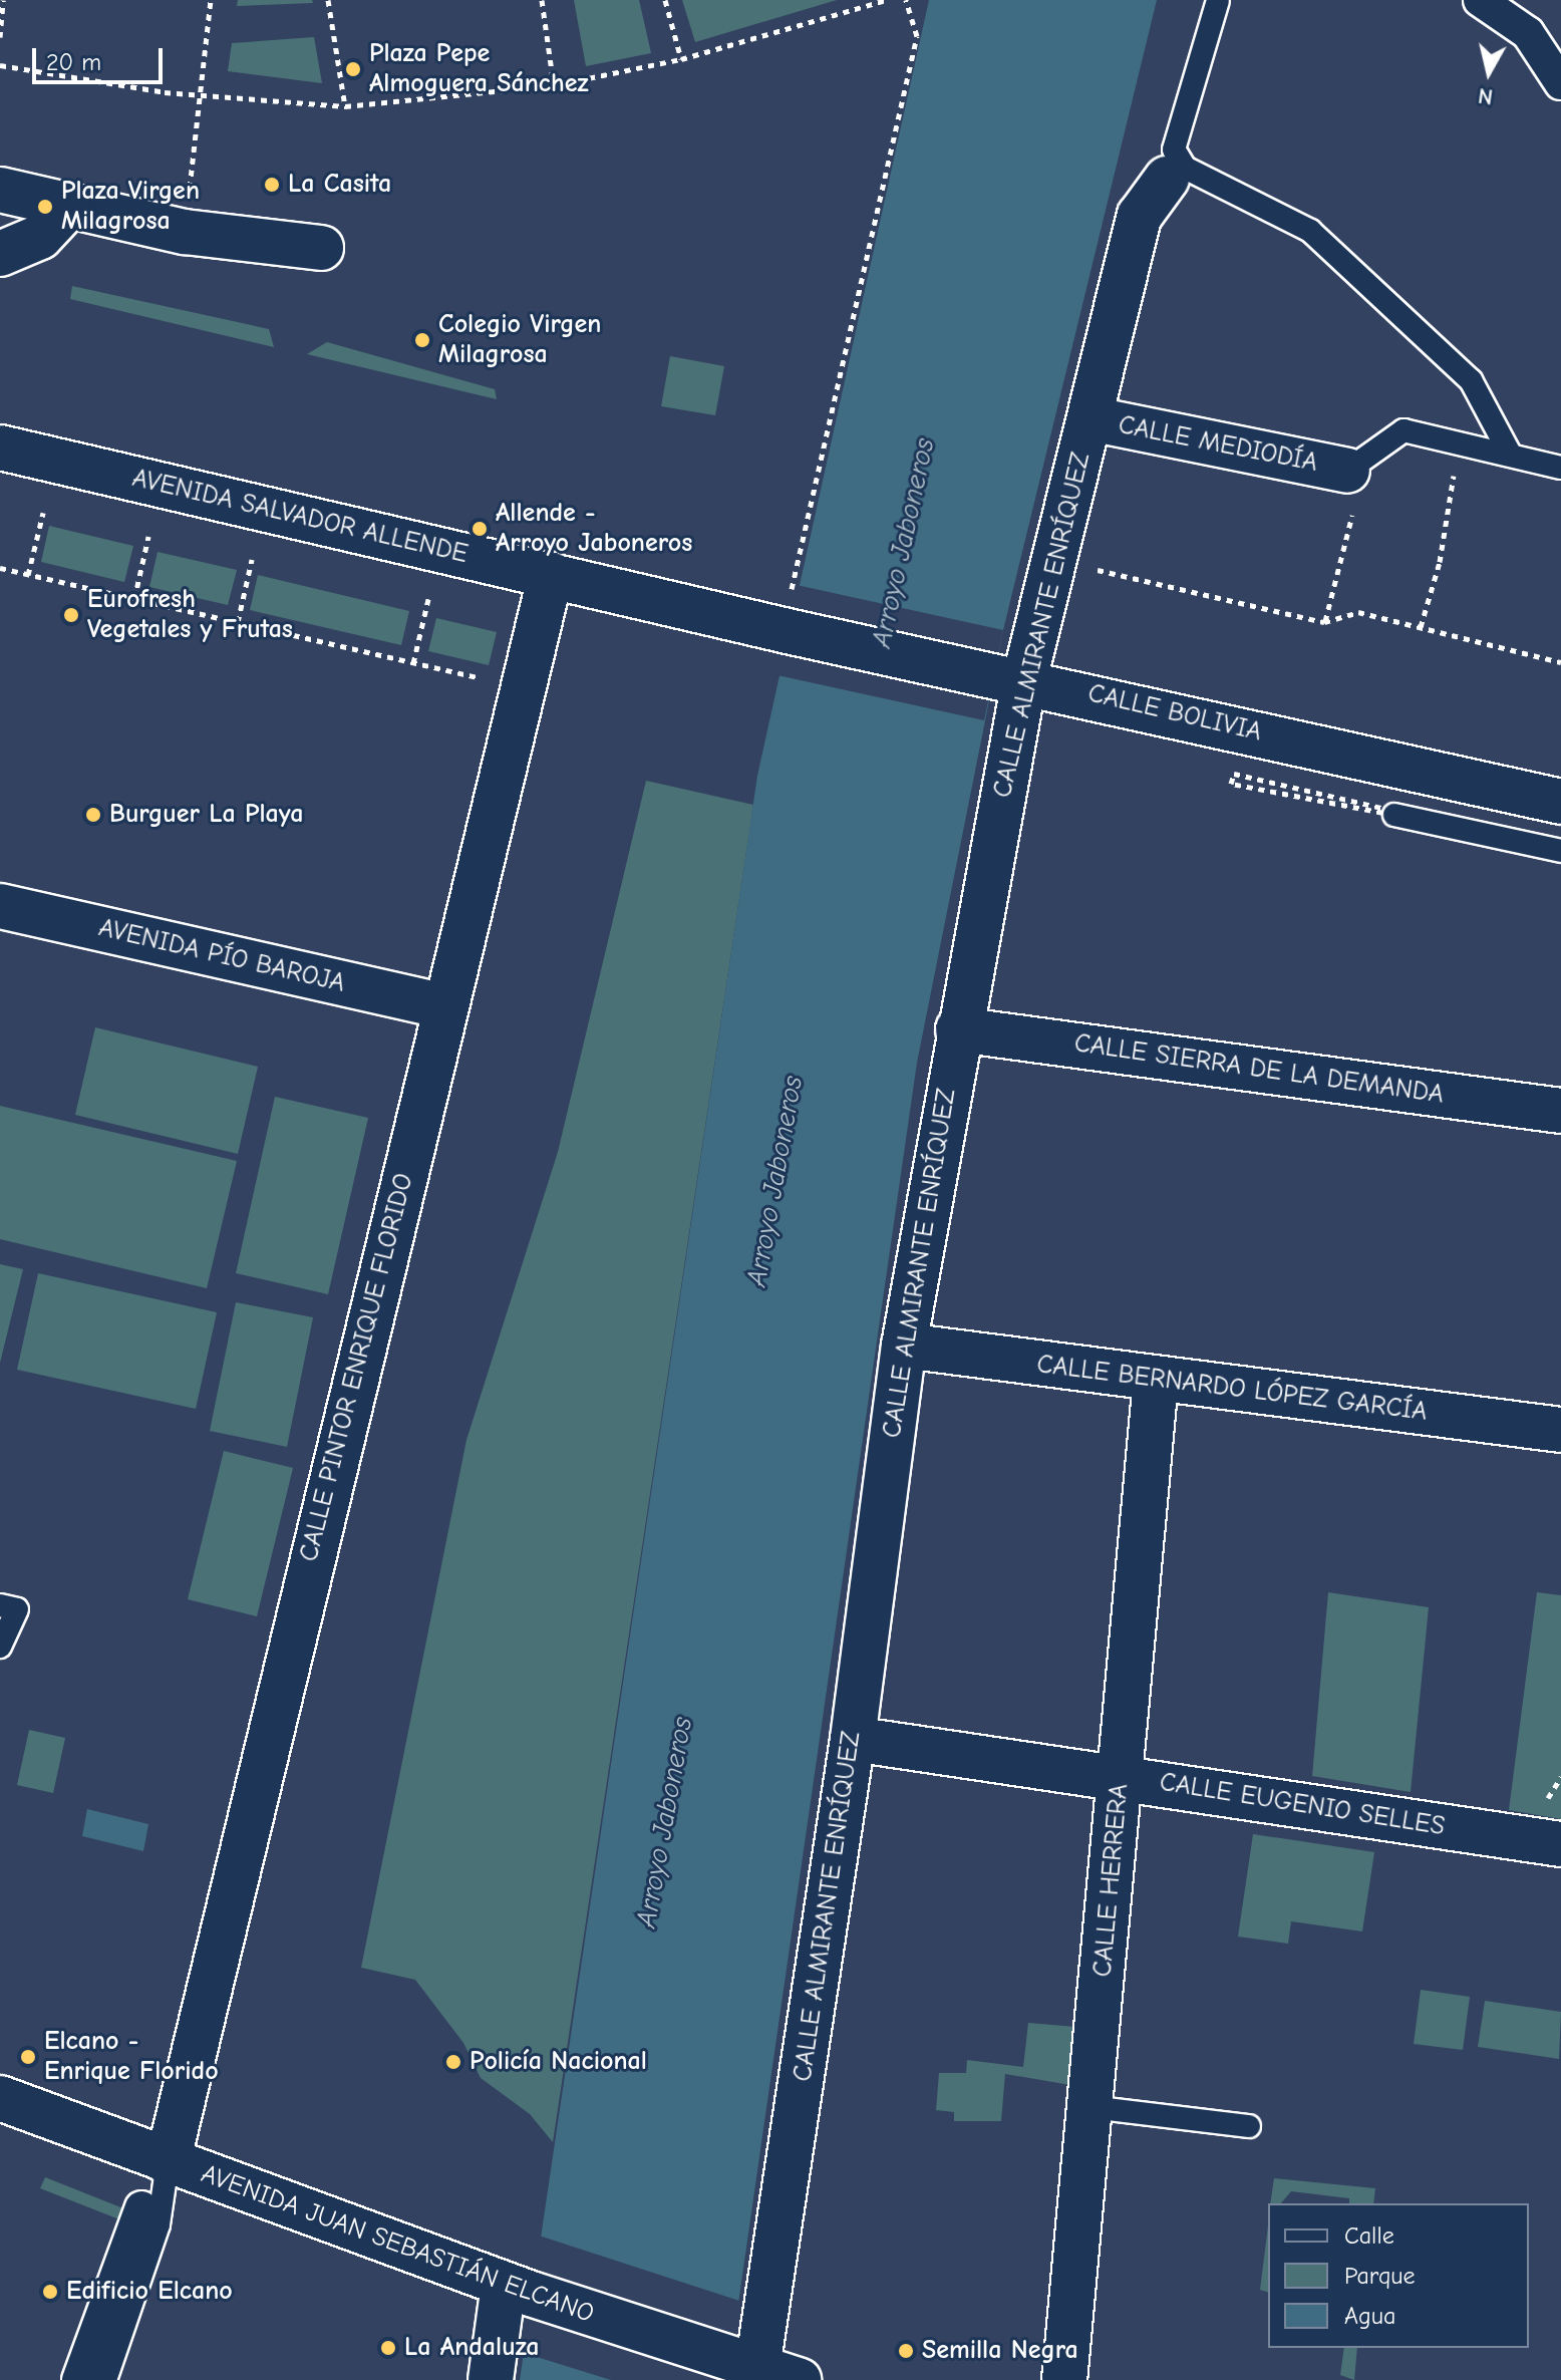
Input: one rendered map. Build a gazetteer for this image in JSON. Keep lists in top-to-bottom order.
{
  "streets": {
    "street": [
      "CALLE MEDIODÍA",
      "AVENIDA SALVADOR ALLENDE",
      "CALLE ALMIRANTE ENRÍQUEZ",
      "CALLE BOLIVIA",
      "AVENIDA PÍO BAROJA",
      "CALLE SIERRA DE LA DEMANDA",
      "CALLE PINTOR ENRIQUE FLORIDO",
      "CALLE BERNARDO LÓPEZ GARCÍA",
      "CALLE EUGENIO SELLES",
      "CALLE HERRERA",
      "AVENIDA JUAN SEBASTIÁN ELCANO"
    ]
  },
  "crossings": [
    ["CALLE MEDIODÍA", "CALLE ALMIRANTE ENRÍQUEZ"],
    ["AVENIDA SALVADOR ALLENDE", "CALLE BOLIVIA"],
    ["AVENIDA SALVADOR ALLENDE", "CALLE PINTOR ENRIQUE FLORIDO"],
    ["CALLE ALMIRANTE ENRÍQUEZ", "CALLE BOLIVIA"],
    ["CALLE ALMIRANTE ENRÍQUEZ", "CALLE SIERRA DE LA DEMANDA"],
    ["CALLE ALMIRANTE ENRÍQUEZ", "CALLE BERNARDO LÓPEZ GARCÍA"],
    ["CALLE ALMIRANTE ENRÍQUEZ", "CALLE EUGENIO SELLES"],
    ["CALLE ALMIRANTE ENRÍQUEZ", "AVENIDA JUAN SEBASTIÁN ELCANO"],
    ["AVENIDA PÍO BAROJA", "CALLE PINTOR ENRIQUE FLORIDO"],
    ["CALLE PINTOR ENRIQUE FLORIDO", "AVENIDA JUAN SEBASTIÁN ELCANO"],
    ["CALLE BERNARDO LÓPEZ GARCÍA", "CALLE HERRERA"],
    ["CALLE EUGENIO SELLES", "CALLE HERRERA"]
  ],
  "water": ["Arroyo Jaboneros"],
  "places": [
    "Plaza Pepe Almoguera Sánchez",
    "La Casita",
    "Plaza Virgen Milagrosa",
    "Colegio Virgen Milagrosa",
    "Allende - Arroyo Jaboneros",
    "Eurofresh Vegetales y Frutas",
    "Burguer La Playa",
    "Elcano - Enrique Florido",
    "Policía Nacional",
    "Edificio Elcano",
    "La Andaluza",
    "Semilla Negra"
  ],
  "legend": ["Calle", "Parque", "Agua"],
  "scale_bar": "20 m",
  "north": "bottom"
}
